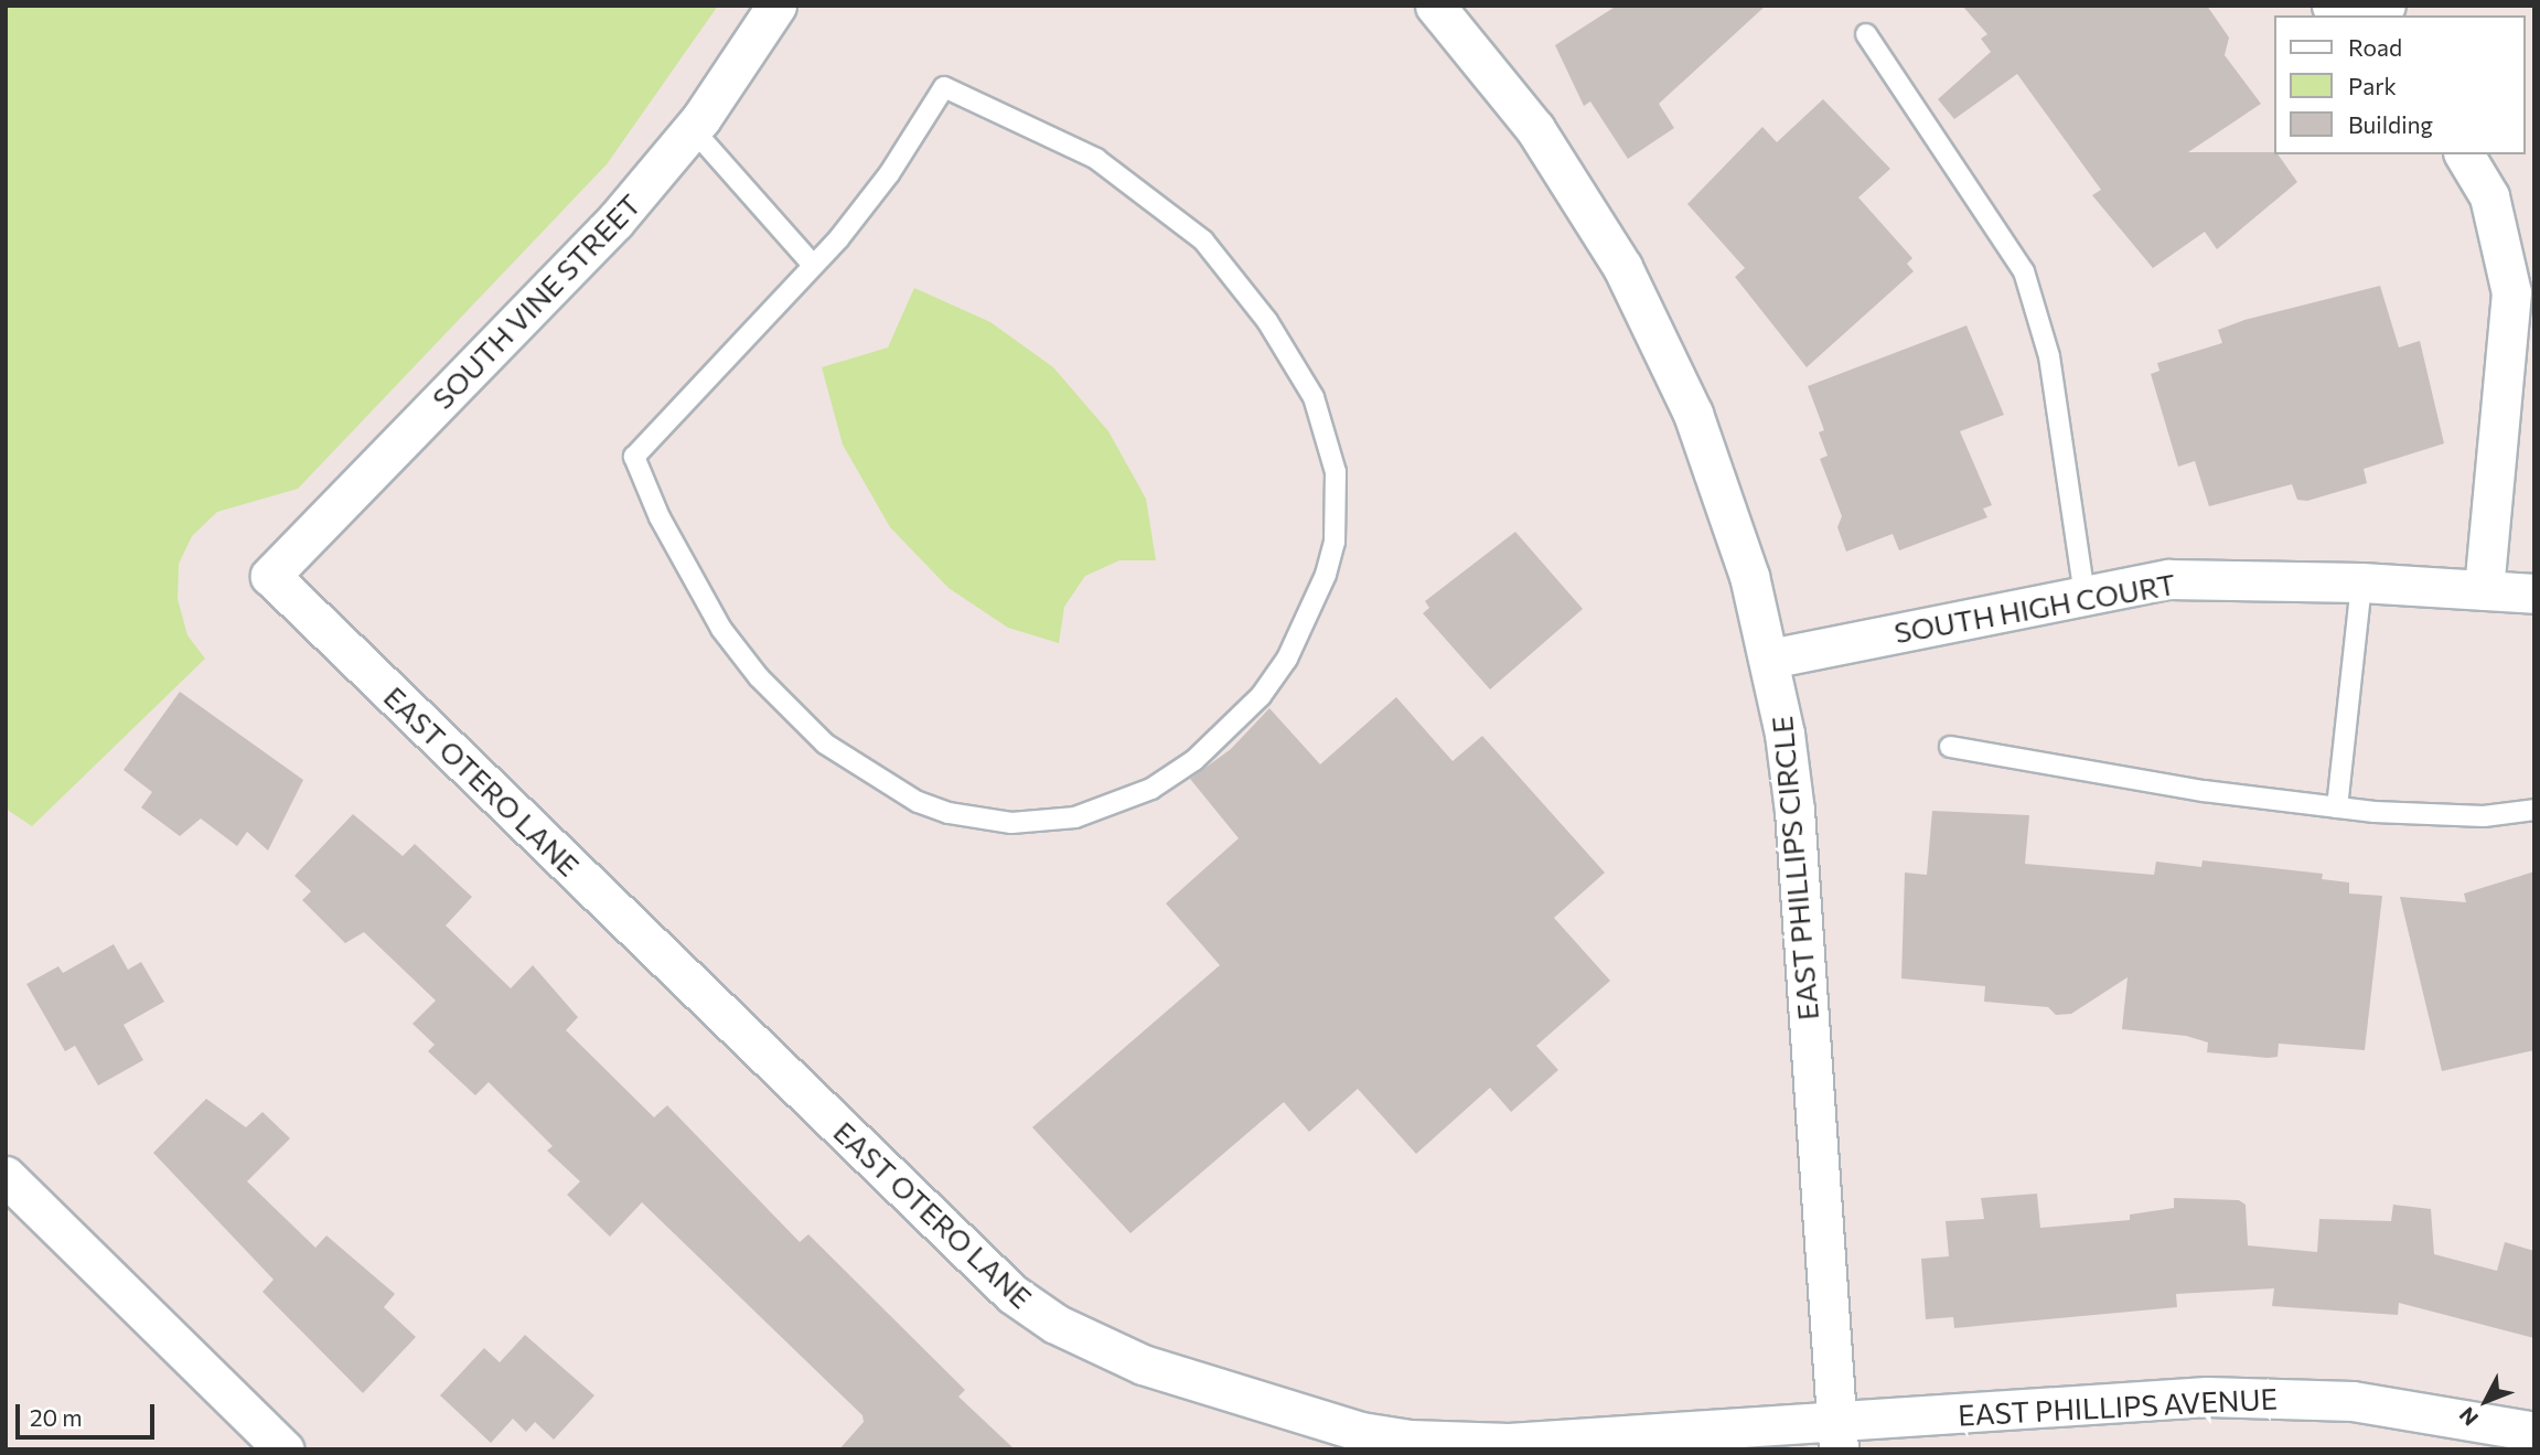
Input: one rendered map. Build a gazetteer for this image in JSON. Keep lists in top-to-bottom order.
{
  "streets": {
    "street": [
      "SOUTH VINE STREET",
      "SOUTH HIGH COURT",
      "EAST OTERO LANE",
      "EAST PHILLIPS CIRCLE",
      "EAST PHILLIPS AVENUE"
    ]
  },
  "crossings": [
    ["SOUTH VINE STREET", "EAST OTERO LANE"],
    ["SOUTH HIGH COURT", "EAST PHILLIPS CIRCLE"],
    ["EAST OTERO LANE", "EAST PHILLIPS CIRCLE"],
    ["EAST OTERO LANE", "EAST PHILLIPS AVENUE"],
    ["EAST PHILLIPS CIRCLE", "EAST PHILLIPS AVENUE"]
  ],
  "legend": ["Road", "Park", "Building"],
  "scale_bar": "20 m",
  "north": "bottom left"
}
